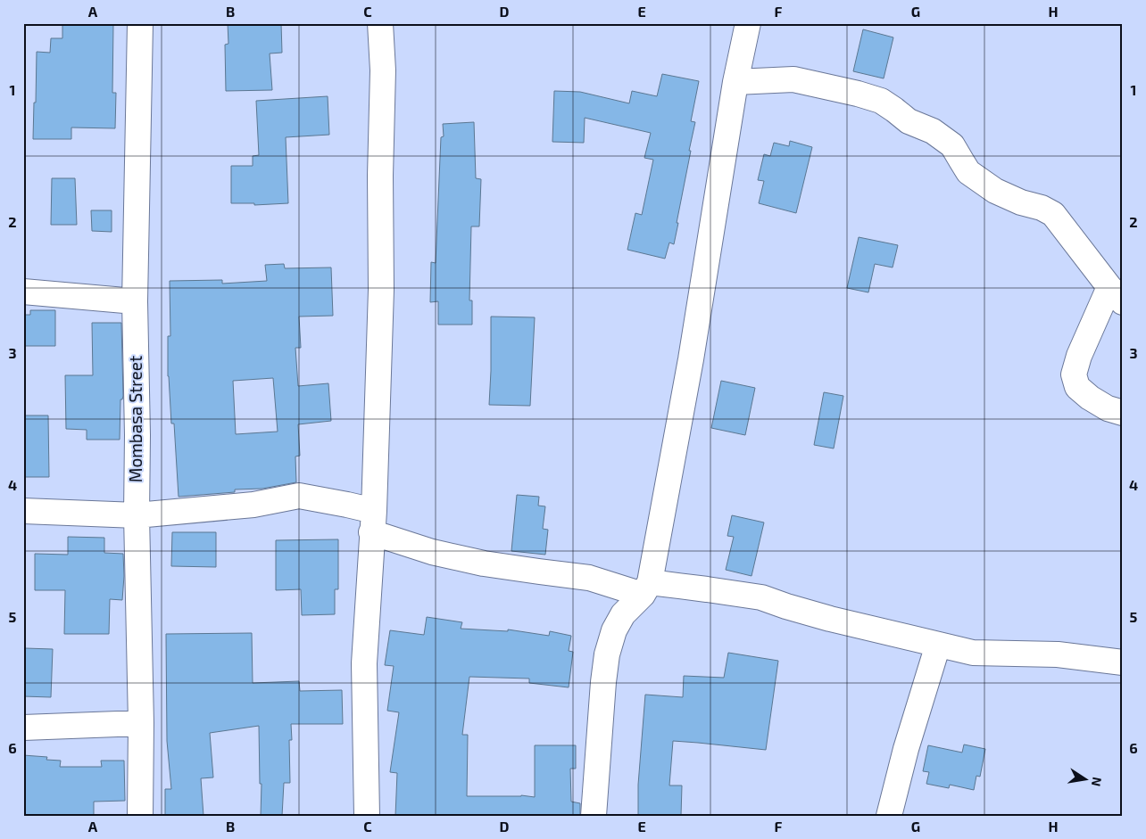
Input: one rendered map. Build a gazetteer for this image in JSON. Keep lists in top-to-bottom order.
{
  "streets": {
    "street": ["Mombasa Street"]
  },
  "north": "right",
  "grid": {
    "columns": [
      "A",
      "B",
      "C",
      "D",
      "E",
      "F",
      "G",
      "H"
    ],
    "rows": [
      "1",
      "2",
      "3",
      "4",
      "5",
      "6"
    ]
  }
}
